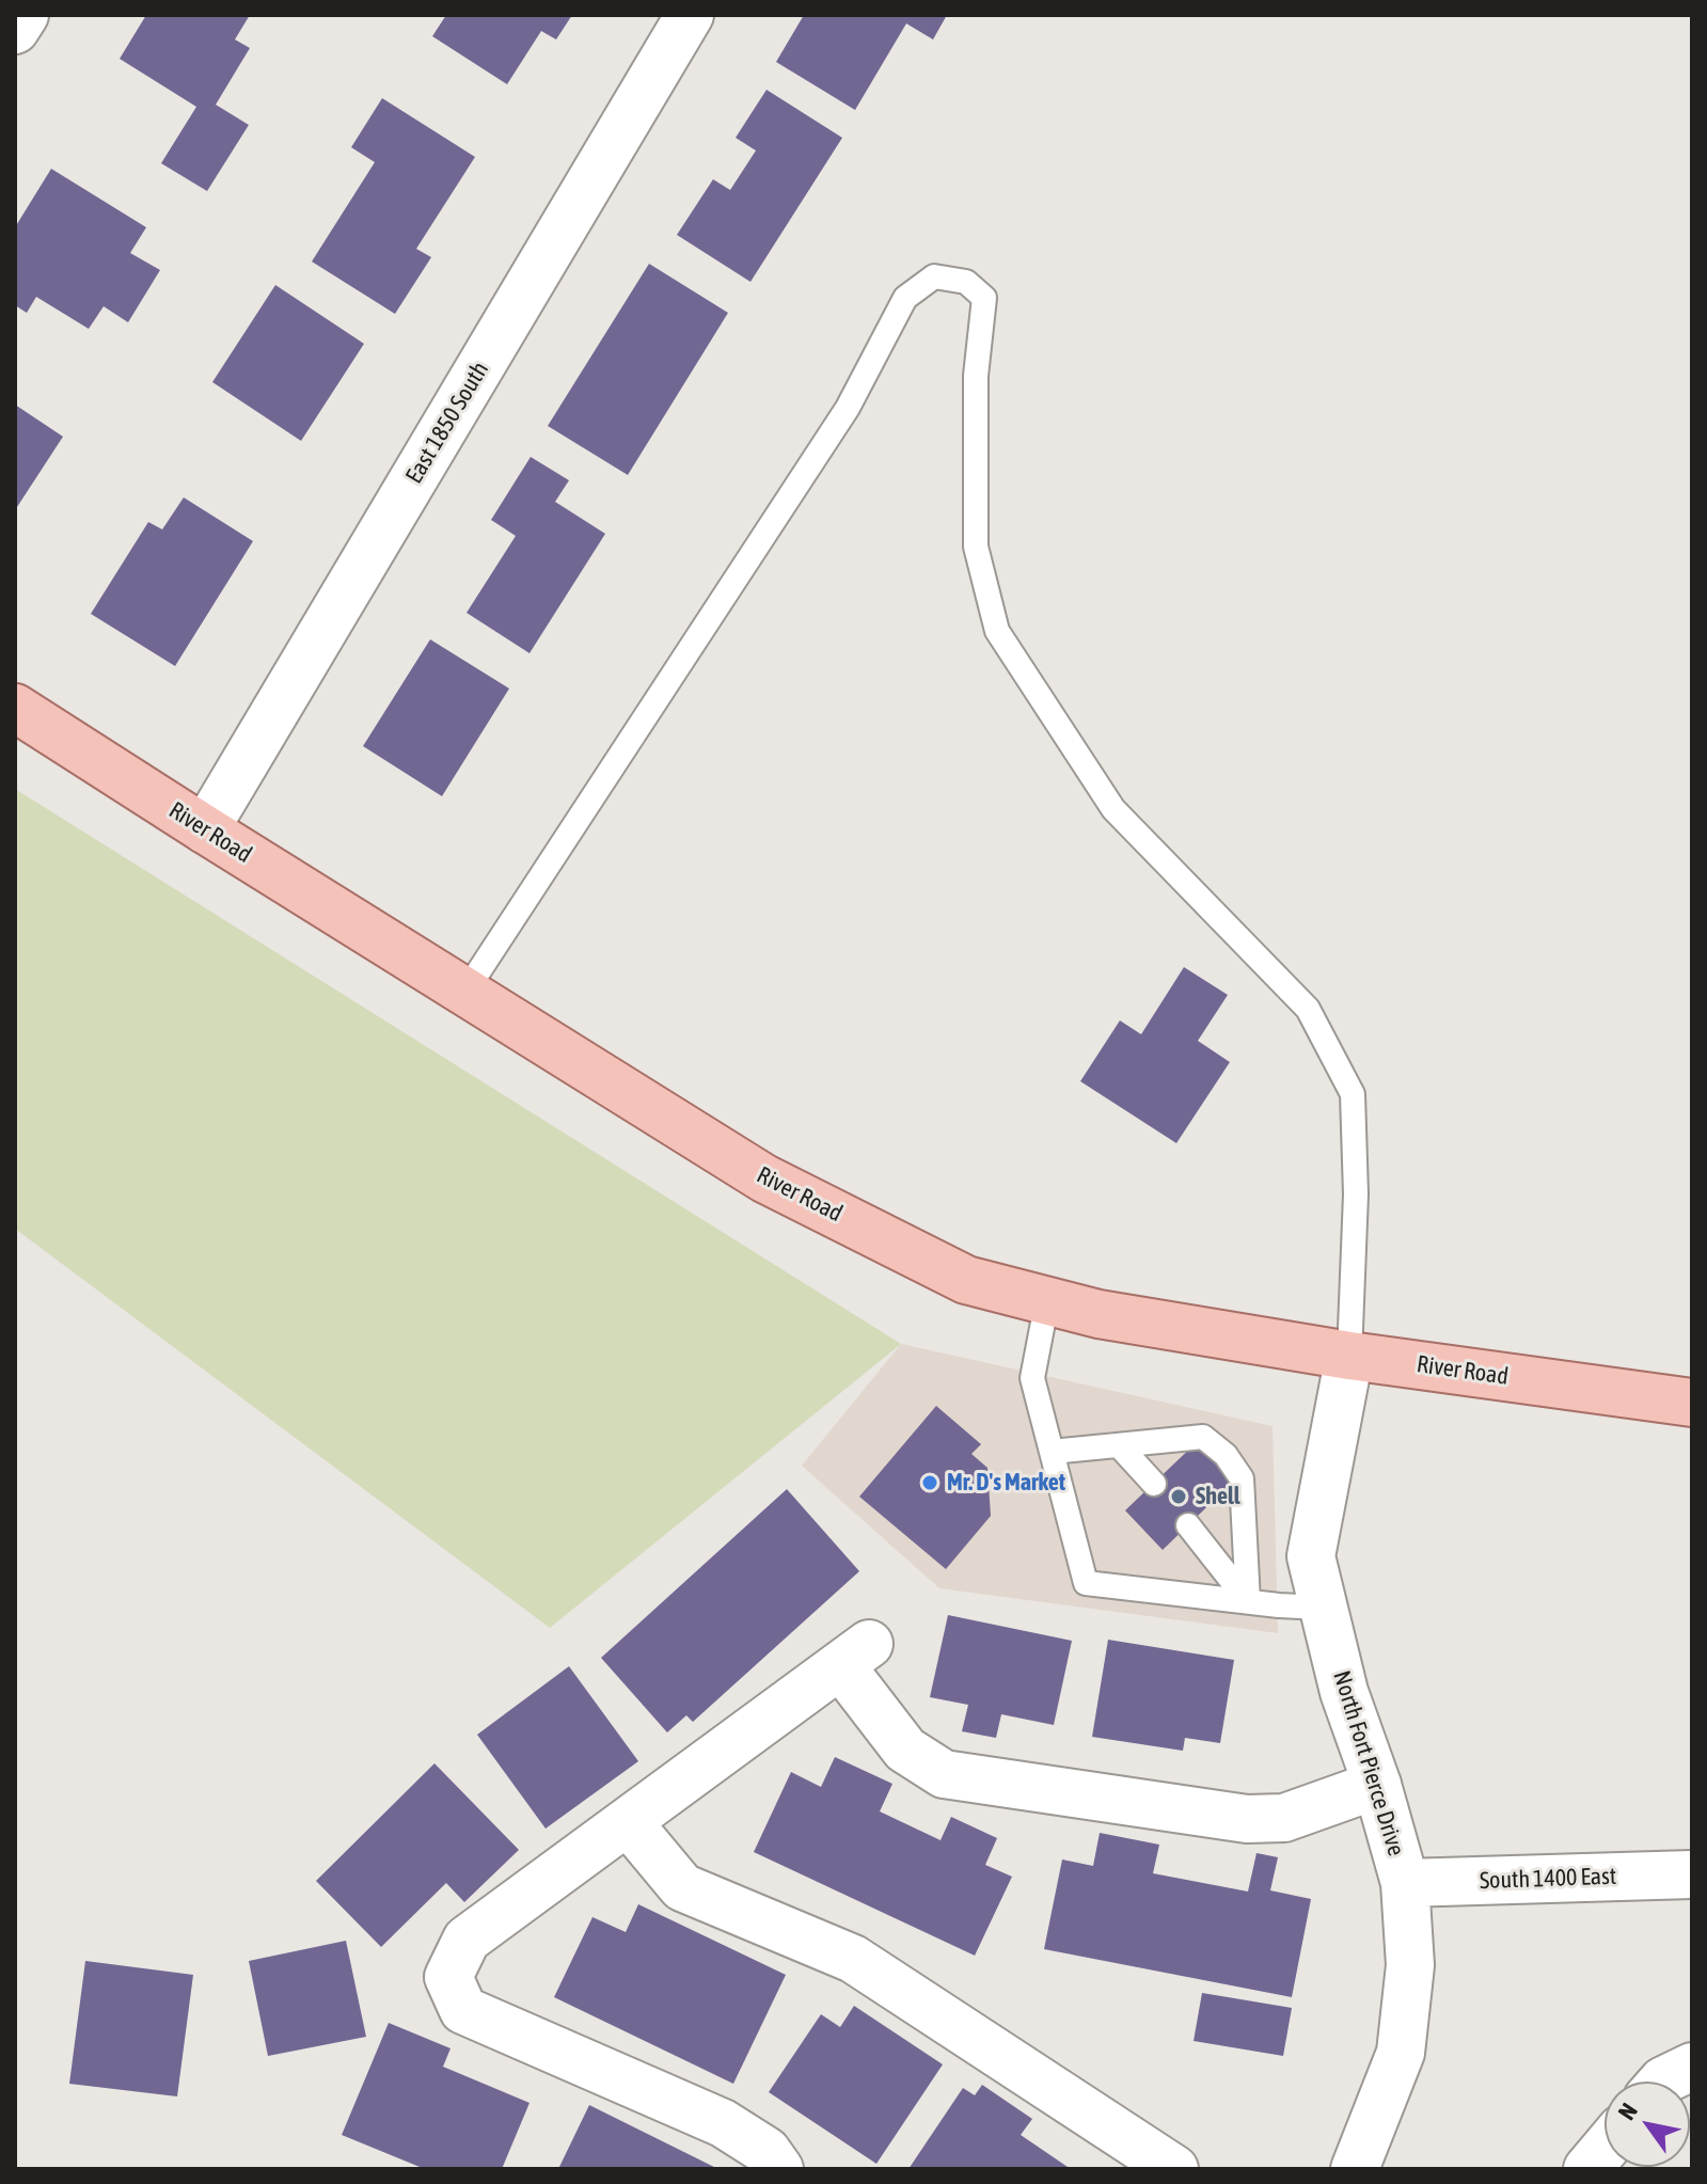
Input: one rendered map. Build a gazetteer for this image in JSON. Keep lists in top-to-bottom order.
{
  "streets": {
    "main road": ["River Road"],
    "street": ["East 1850 South", "North Fort Pierce Drive", "South 1400 East"]
  },
  "crossings": [
    ["East 1850 South", "River Road"],
    ["River Road", "North Fort Pierce Drive"],
    ["North Fort Pierce Drive", "South 1400 East"]
  ],
  "places": ["Mr. D's Market", "Shell"],
  "north": "top left"
}
